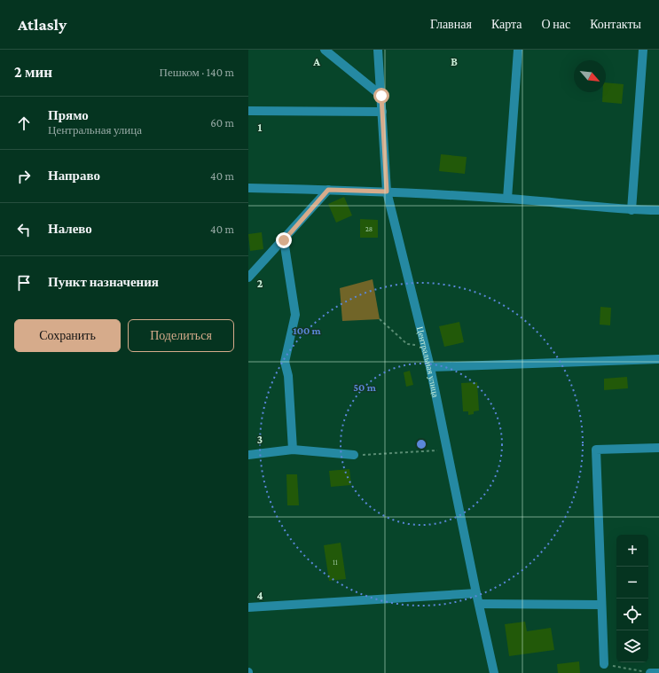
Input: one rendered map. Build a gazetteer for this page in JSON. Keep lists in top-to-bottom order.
{
  "streets": {
    "street": ["Центральная улица"]
  },
  "house_numbers": ["28", "11"],
  "north": "bottom right",
  "page": {
    "header": "Atlasly",
    "nav": [
      "Главная",
      "Карта",
      "О нас",
      "Контакты"
    ],
    "heading": ["2 мин", "Пешком · 140 m"],
    "list": [
      ["Прямо", "Центральная улица", "60 m"],
      ["Направо", "40 m"],
      ["Налево", "40 m"],
      "Пункт назначения"
    ],
    "buttons": ["Сохранить", "Поделиться"],
    "map_buttons": ["+", "−"]
  },
  "grid": {
    "columns": ["A", "B"],
    "rows": [
      "1",
      "2",
      "3",
      "4"
    ]
  },
  "rings": ["100 m", "50 m"]
}
